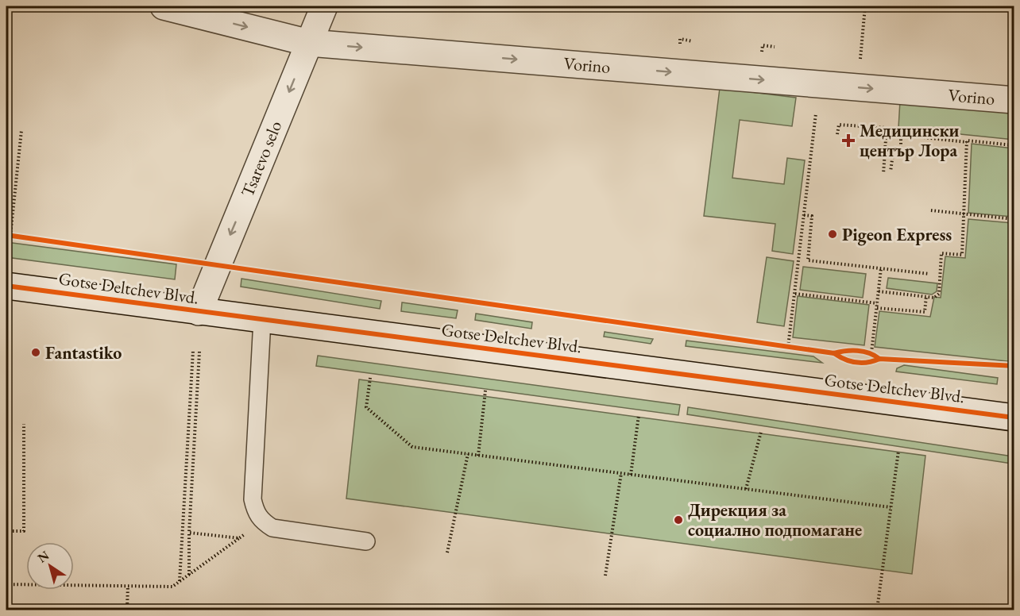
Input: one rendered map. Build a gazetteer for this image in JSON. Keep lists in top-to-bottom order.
{
  "streets": {
    "street": ["Vorino", "Tsarevo selo", "Gotse Deltchev Blvd."]
  },
  "crossings": [
    ["Vorino", "Tsarevo selo"],
    ["Tsarevo selo", "Gotse Deltchev Blvd."]
  ],
  "one_way": ["Vorino", "Tsarevo selo"],
  "places": {
    "health": ["Медицински център Лора"],
    "other": ["Pigeon Express", "Fantastiko", "Дирекция за социално подпомагане"]
  },
  "north": "top left"
}
